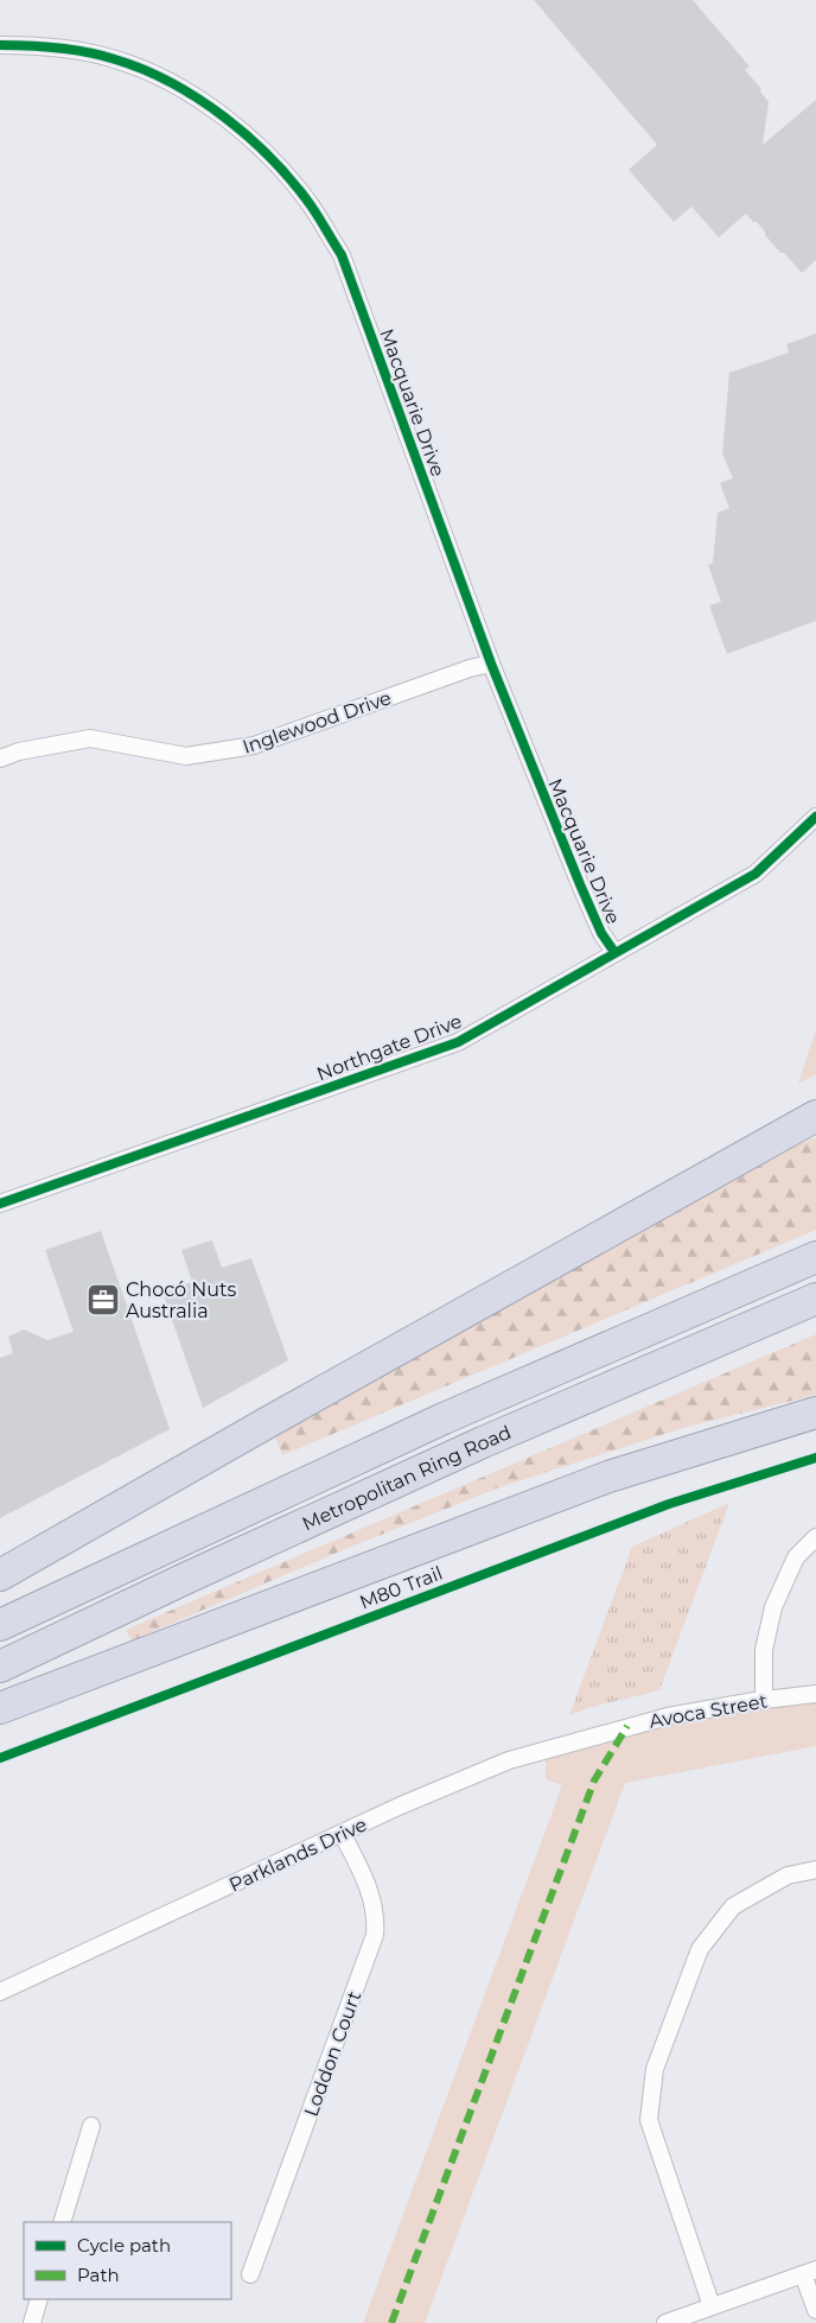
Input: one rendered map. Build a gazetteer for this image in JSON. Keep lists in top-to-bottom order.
{
  "streets": {
    "highway": ["Metropolitan Ring Road"],
    "street": [
      "Macquarie Drive",
      "Inglewood Drive",
      "Northgate Drive",
      "Avoca Street",
      "Parklands Drive",
      "Loddon Court"
    ],
    "cycle path": ["M80 Trail"]
  },
  "crossings": [
    ["Macquarie Drive", "Inglewood Drive"],
    ["Macquarie Drive", "Northgate Drive"],
    ["Avoca Street", "Parklands Drive"],
    ["Parklands Drive", "Loddon Court"]
  ],
  "places": {
    "office": ["Chocó Nuts Australia"]
  },
  "legend": ["Cycle path", "Path"]
}
